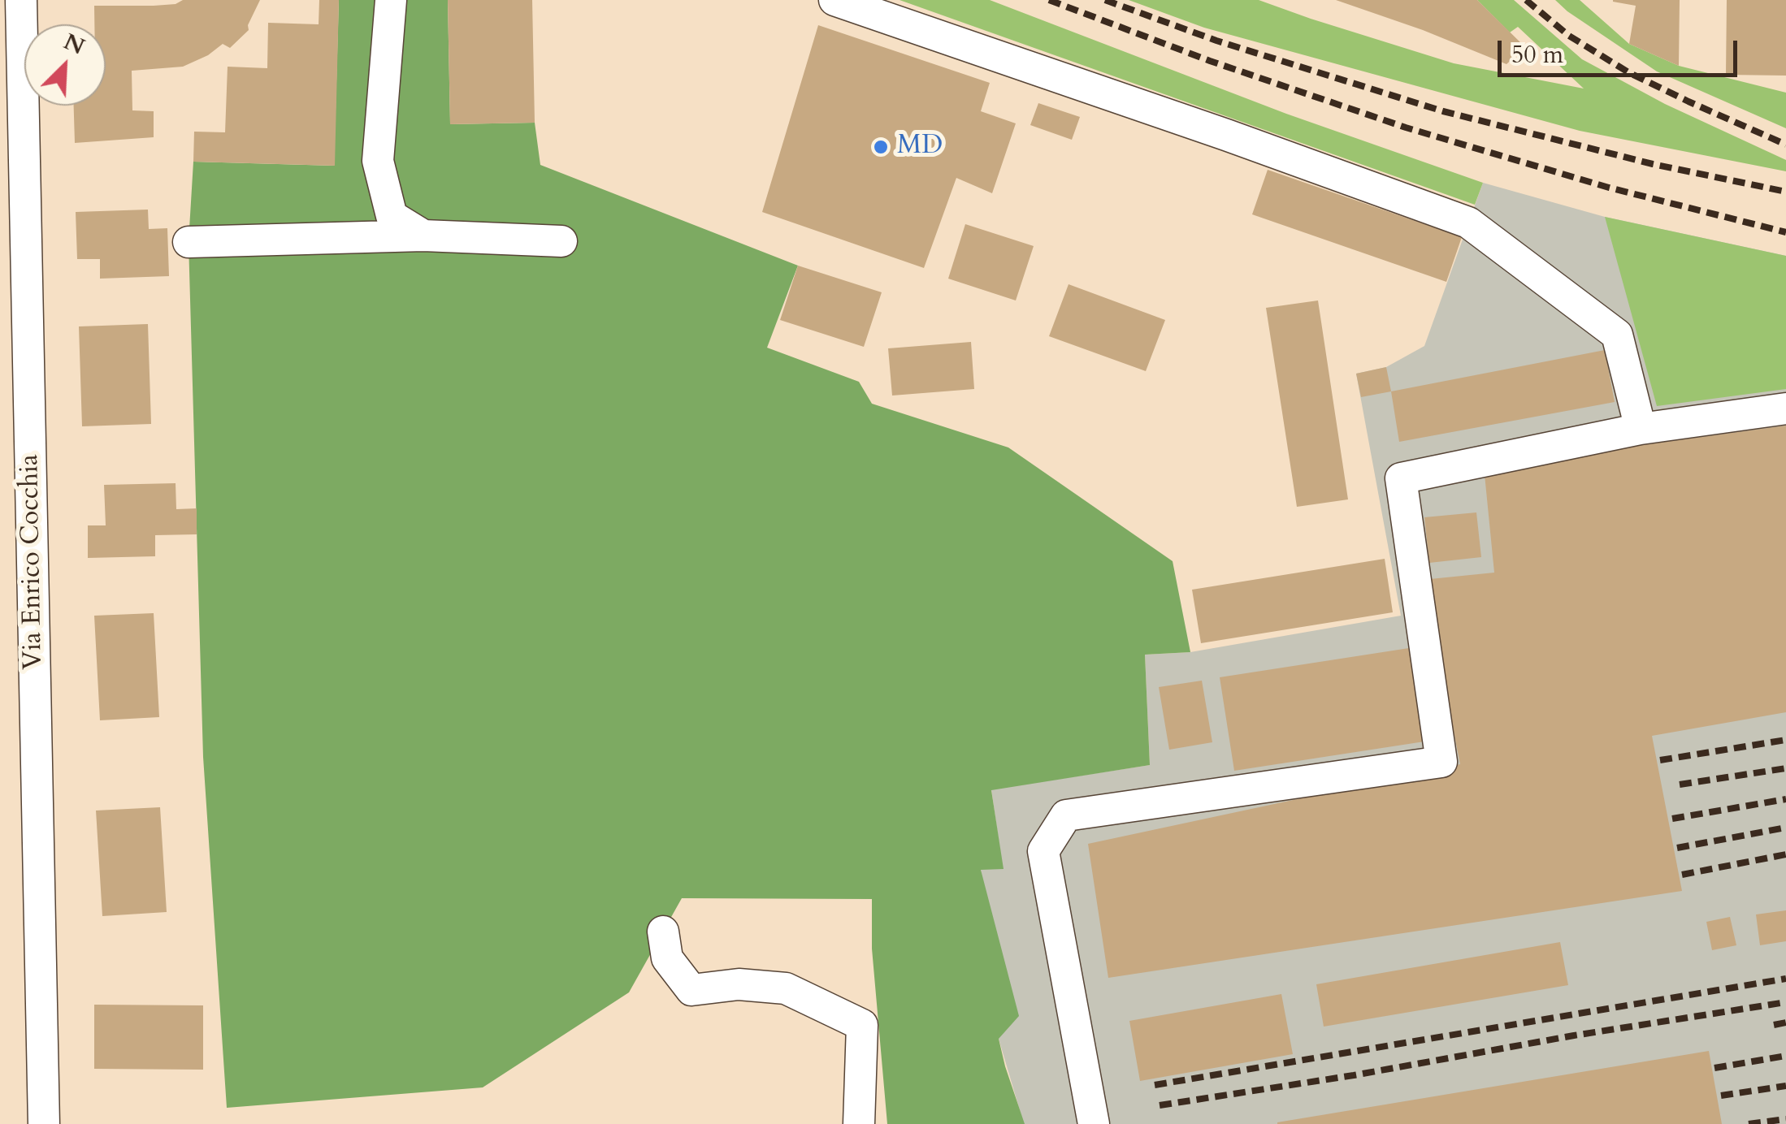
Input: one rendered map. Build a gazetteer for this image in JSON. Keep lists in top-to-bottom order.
{
  "streets": {
    "street": ["Via Enrico Cocchia"]
  },
  "places": ["MD"],
  "scale_bar": "50 m",
  "north": "top right"
}
